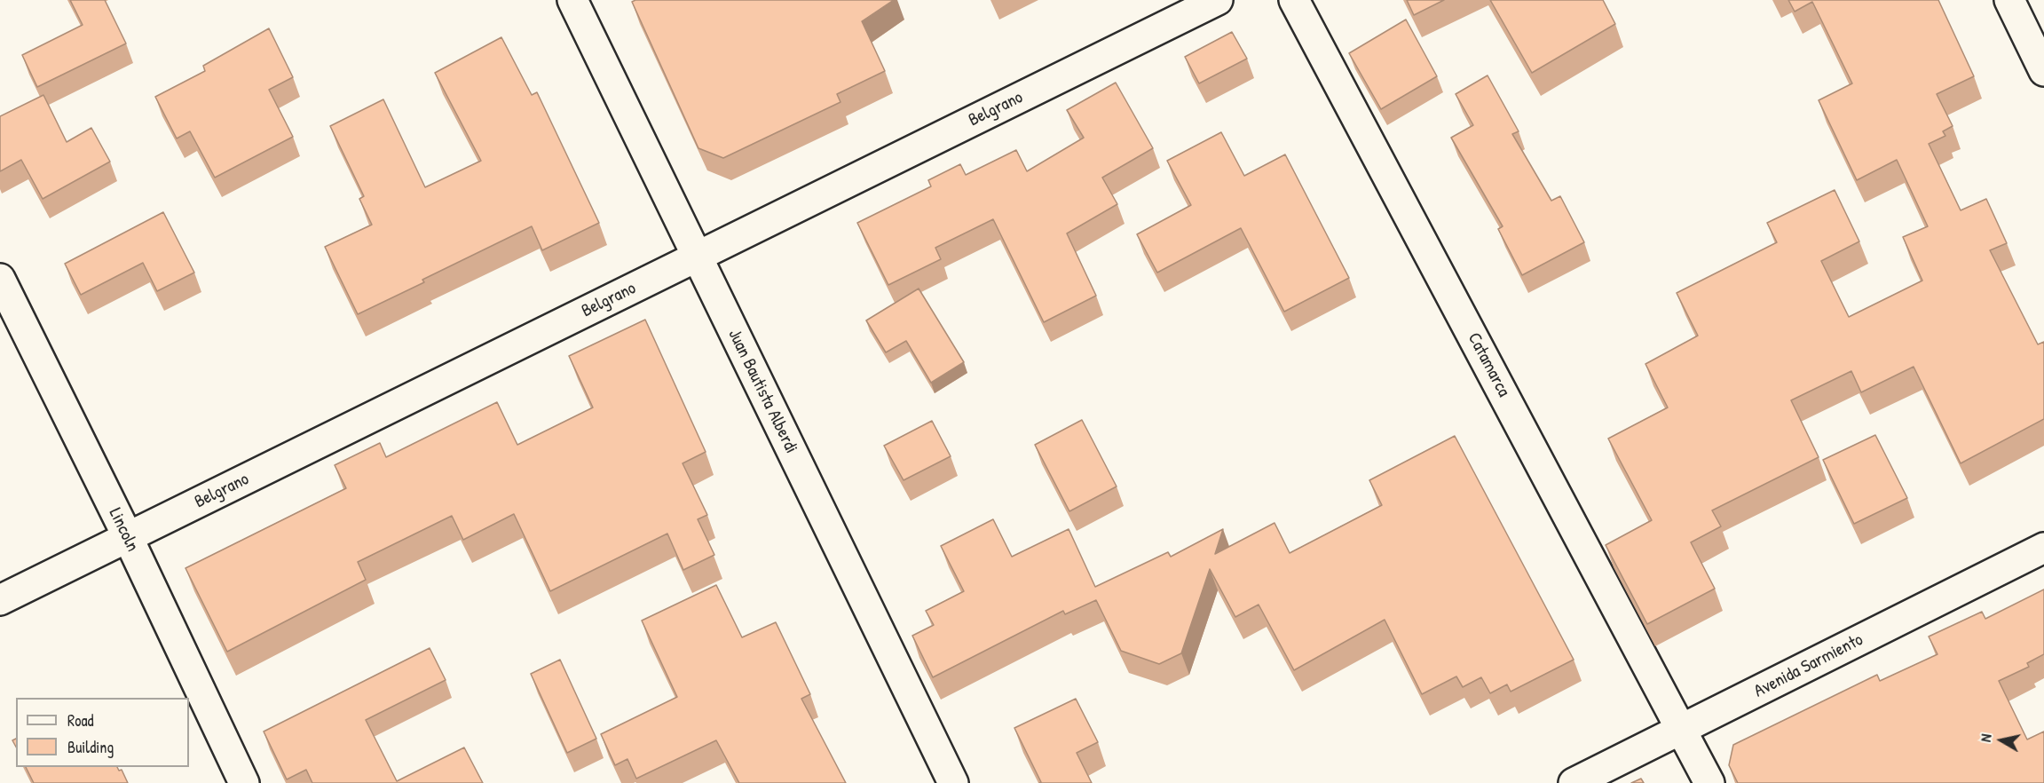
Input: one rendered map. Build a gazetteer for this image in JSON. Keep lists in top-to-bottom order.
{
  "streets": {
    "street": [
      "Belgrano",
      "Catamarca",
      "Juan Bautista Alberdi",
      "Lincoln",
      "Avenida Sarmiento"
    ]
  },
  "crossings": [
    ["Belgrano", "Juan Bautista Alberdi"],
    ["Belgrano", "Lincoln"],
    ["Catamarca", "Avenida Sarmiento"]
  ],
  "legend": ["Road", "Building"],
  "north": "left"
}
